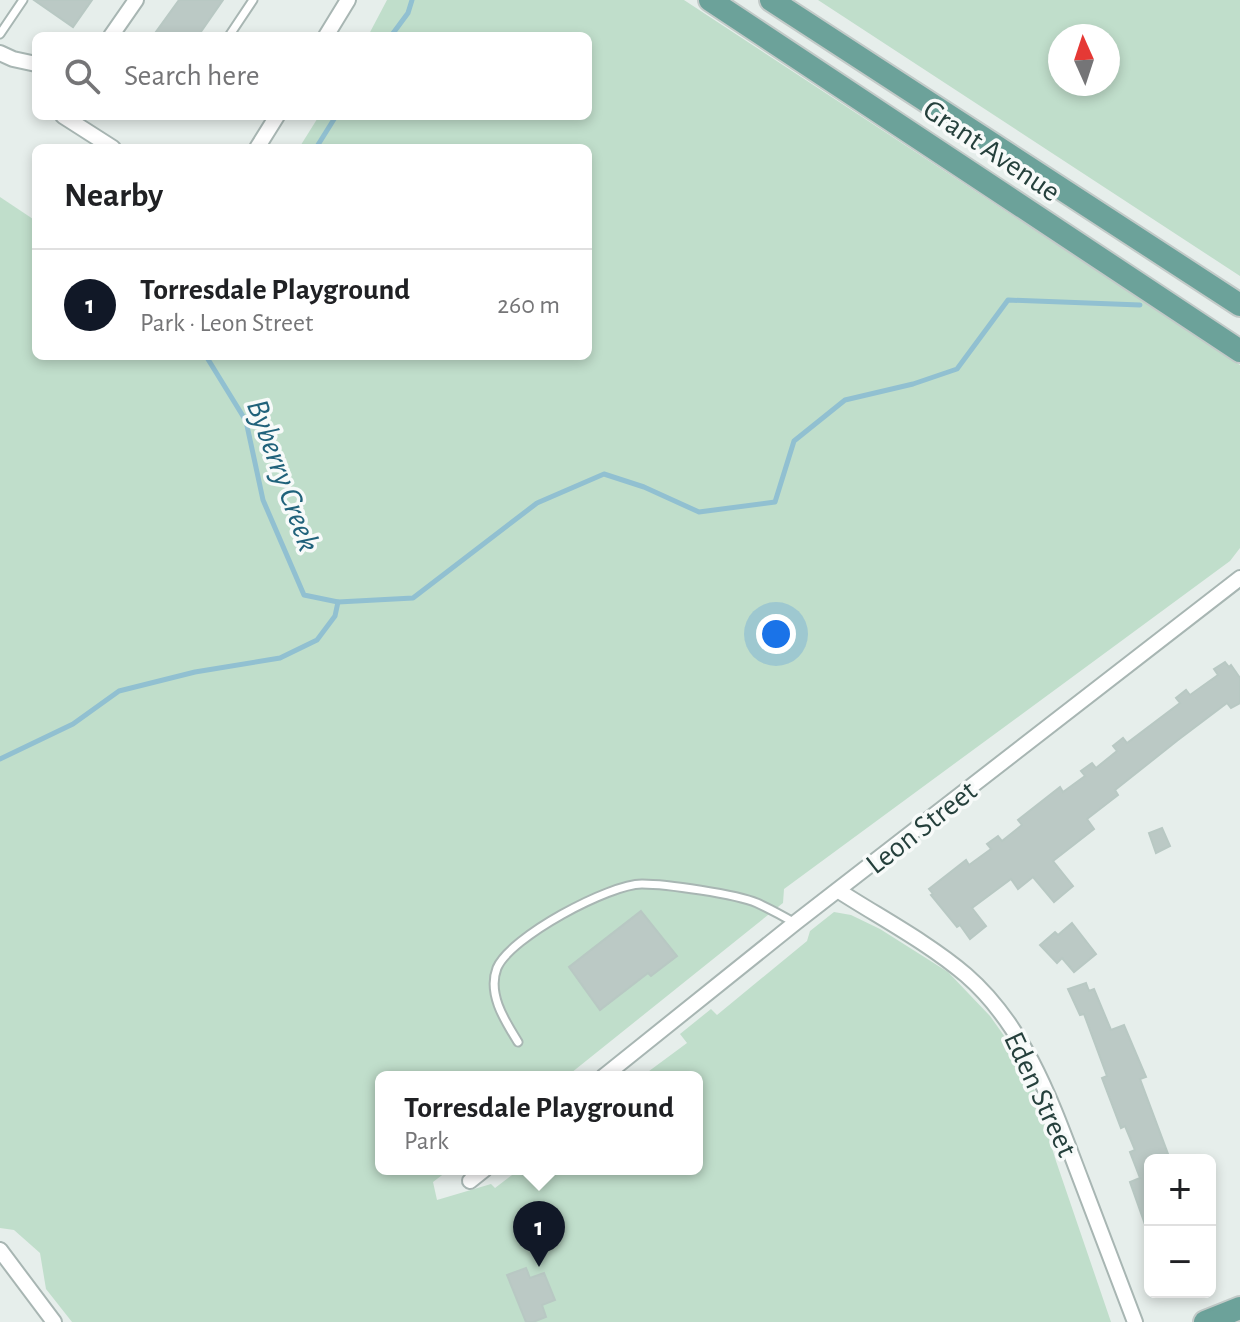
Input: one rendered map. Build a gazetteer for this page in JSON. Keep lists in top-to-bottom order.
{
  "streets": {
    "main road": ["Grant Avenue"],
    "street": ["Leon Street", "Eden Street"]
  },
  "crossings": [
    ["Leon Street", "Eden Street"]
  ],
  "water": ["Byberry Creek"],
  "north": "top",
  "page": {
    "search": "Search here",
    "heading": "Nearby",
    "list": [
      {
        "mark": "1",
        "name": "Torresdale Playground",
        "note": "Park · Leon Street",
        "value": "260 m"
      }
    ],
    "popup": ["Torresdale Playground", "Park"],
    "map_buttons": ["+", "−"],
    "pins": "1"
  }
}
